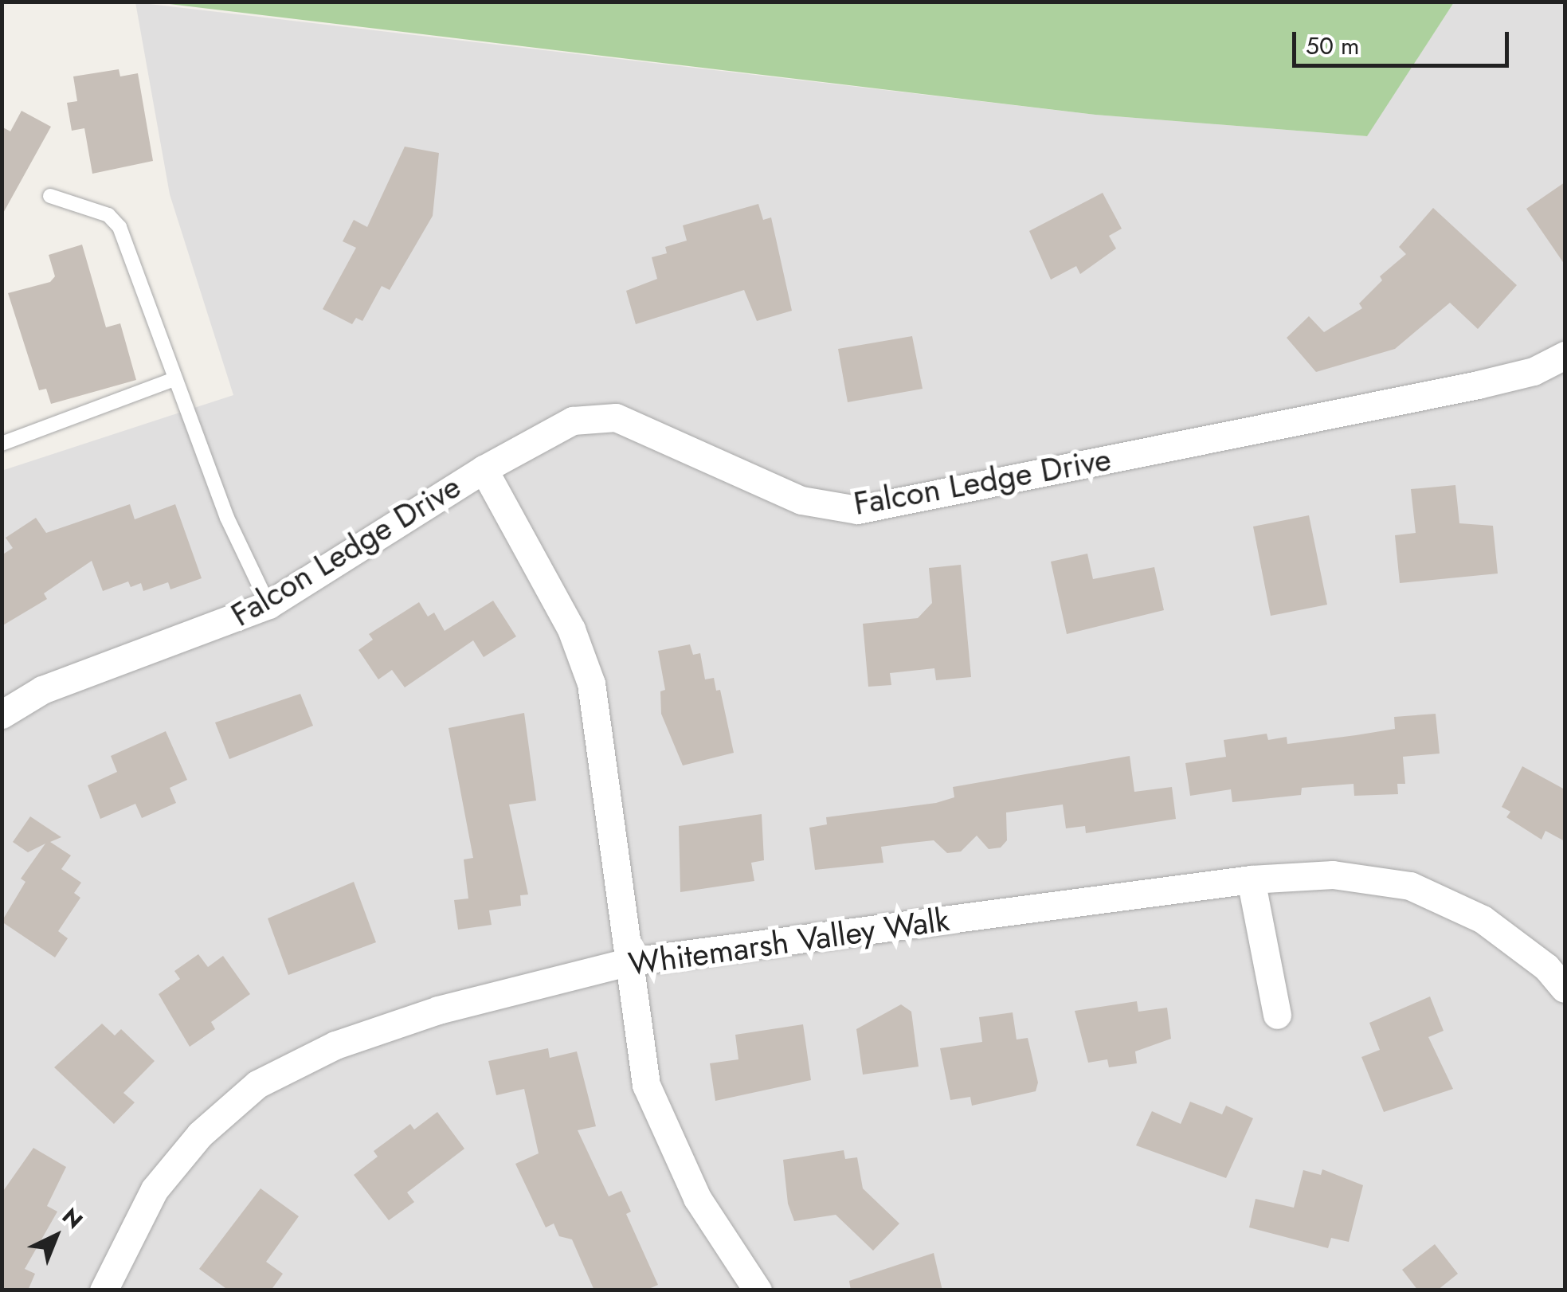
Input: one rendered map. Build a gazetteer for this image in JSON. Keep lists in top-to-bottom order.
{
  "streets": {
    "street": ["Falcon Ledge Drive", "Whitemarsh Valley Walk"]
  },
  "scale_bar": "50 m",
  "north": "top right"
}
